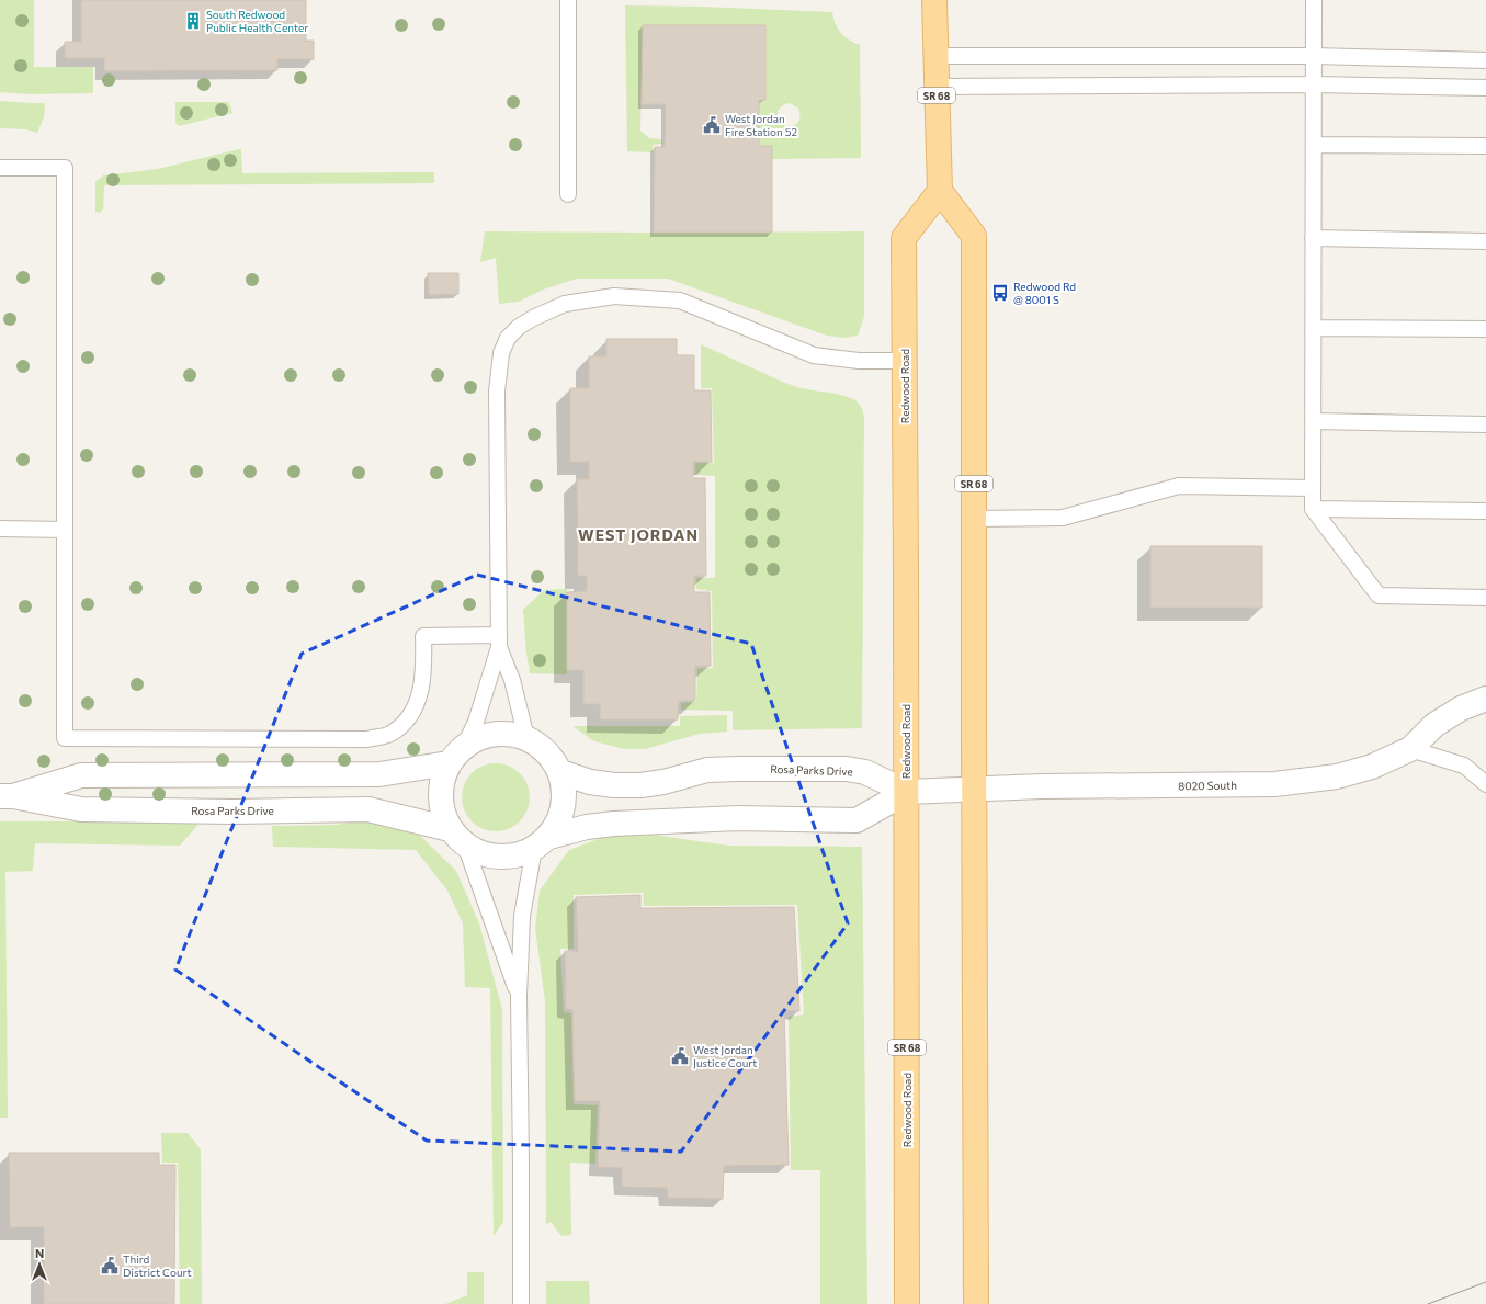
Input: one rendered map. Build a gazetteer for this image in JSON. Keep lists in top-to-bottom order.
{
  "streets": {
    "main road": ["SR 68", "Redwood Road"],
    "street": ["Rosa Parks Drive", "8020 South"]
  },
  "crossings": [
    ["SR 68", "Redwood Road"],
    ["SR 68", "8020 South"],
    ["Redwood Road", "Rosa Parks Drive"],
    ["Redwood Road", "8020 South"],
    ["Rosa Parks Drive", "8020 South"]
  ],
  "districts": ["WEST JORDAN"],
  "places": {
    "building": ["South Redwood Public Health Center"],
    "public building": ["West Jordan Fire Station 52", "West Jordan Justice Court", "Third District Court"],
    "bus stop": ["Redwood Rd @ 8001 S"]
  },
  "north": "top"
}
